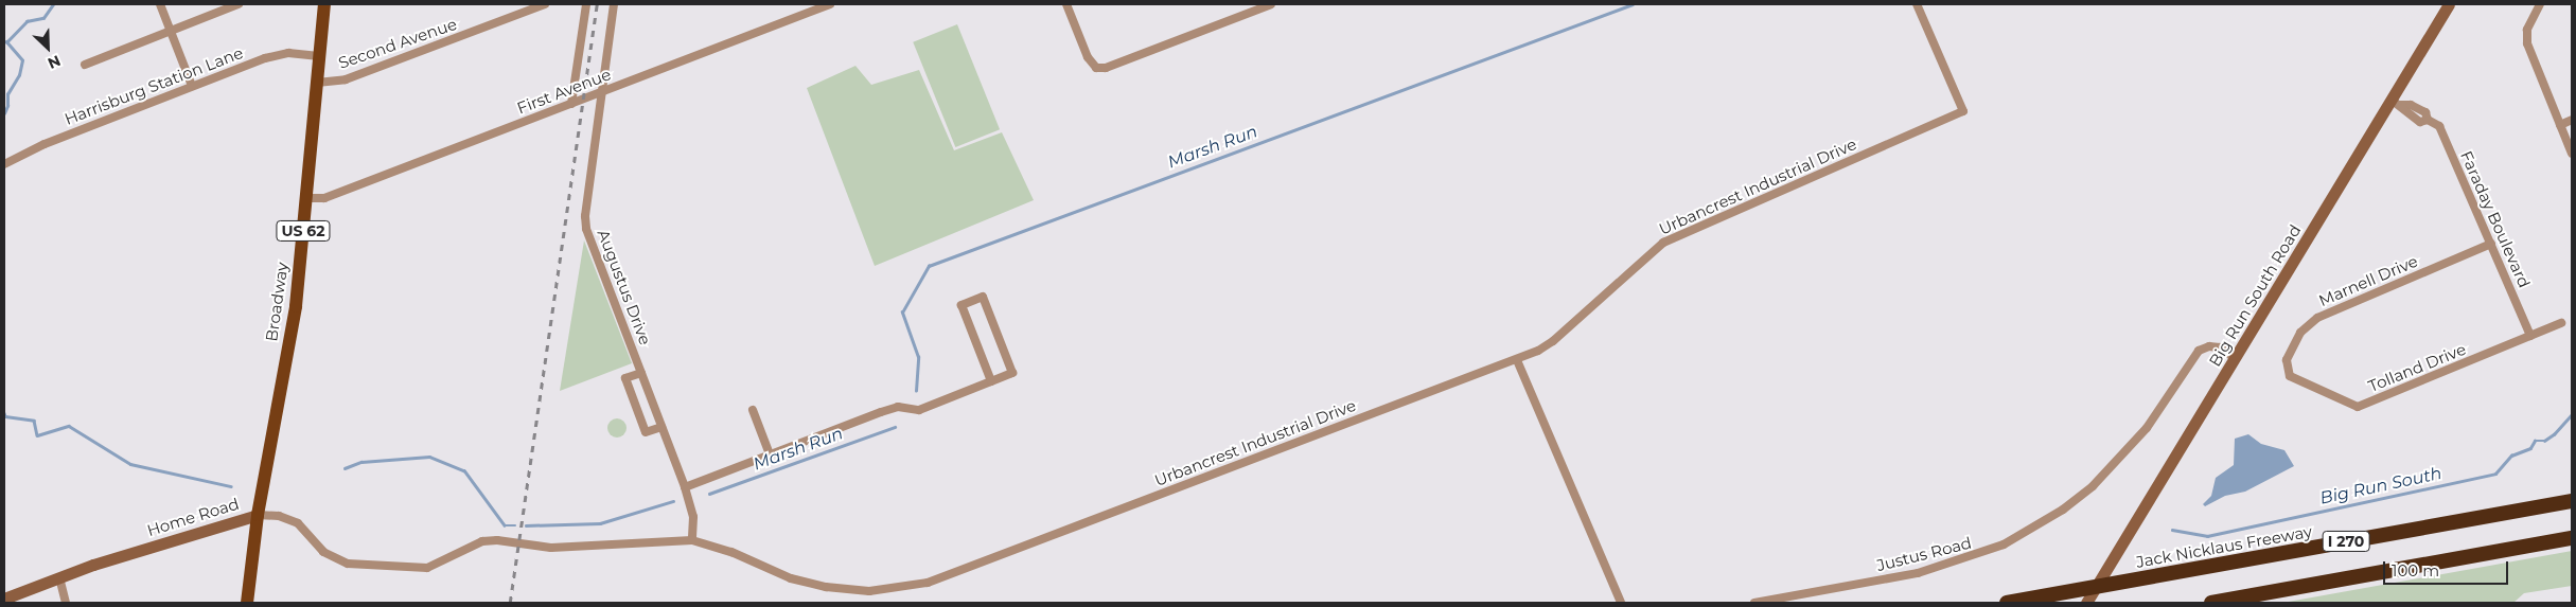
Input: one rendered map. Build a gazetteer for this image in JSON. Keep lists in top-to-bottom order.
{
  "streets": {
    "highway": ["I 270", "Jack Nicklaus Freeway"],
    "main road": ["US 62", "Broadway"],
    "street": [
      "Second Avenue",
      "Harrisburg Station Lane",
      "First Avenue",
      "Urbancrest Industrial Drive",
      "Faraday Boulevard",
      "Marnell Drive",
      "Augustus Drive",
      "Big Run South Road",
      "Tolland Drive",
      "Home Road",
      "Justus Road"
    ]
  },
  "crossings": [
    ["Second Avenue", "Broadway"],
    ["Harrisburg Station Lane", "Broadway"],
    ["First Avenue", "Augustus Drive"],
    ["First Avenue", "Broadway"],
    ["Urbancrest Industrial Drive", "Augustus Drive"],
    ["Urbancrest Industrial Drive", "Home Road"],
    ["Faraday Boulevard", "Marnell Drive"],
    ["Faraday Boulevard", "Big Run South Road"],
    ["Faraday Boulevard", "Tolland Drive"],
    ["Marnell Drive", "Tolland Drive"],
    ["Big Run South Road", "Justus Road"],
    ["Broadway", "Home Road"]
  ],
  "water": ["Marsh Run", "Big Run South"],
  "scale_bar": "100 m",
  "north": "bottom right"
}
